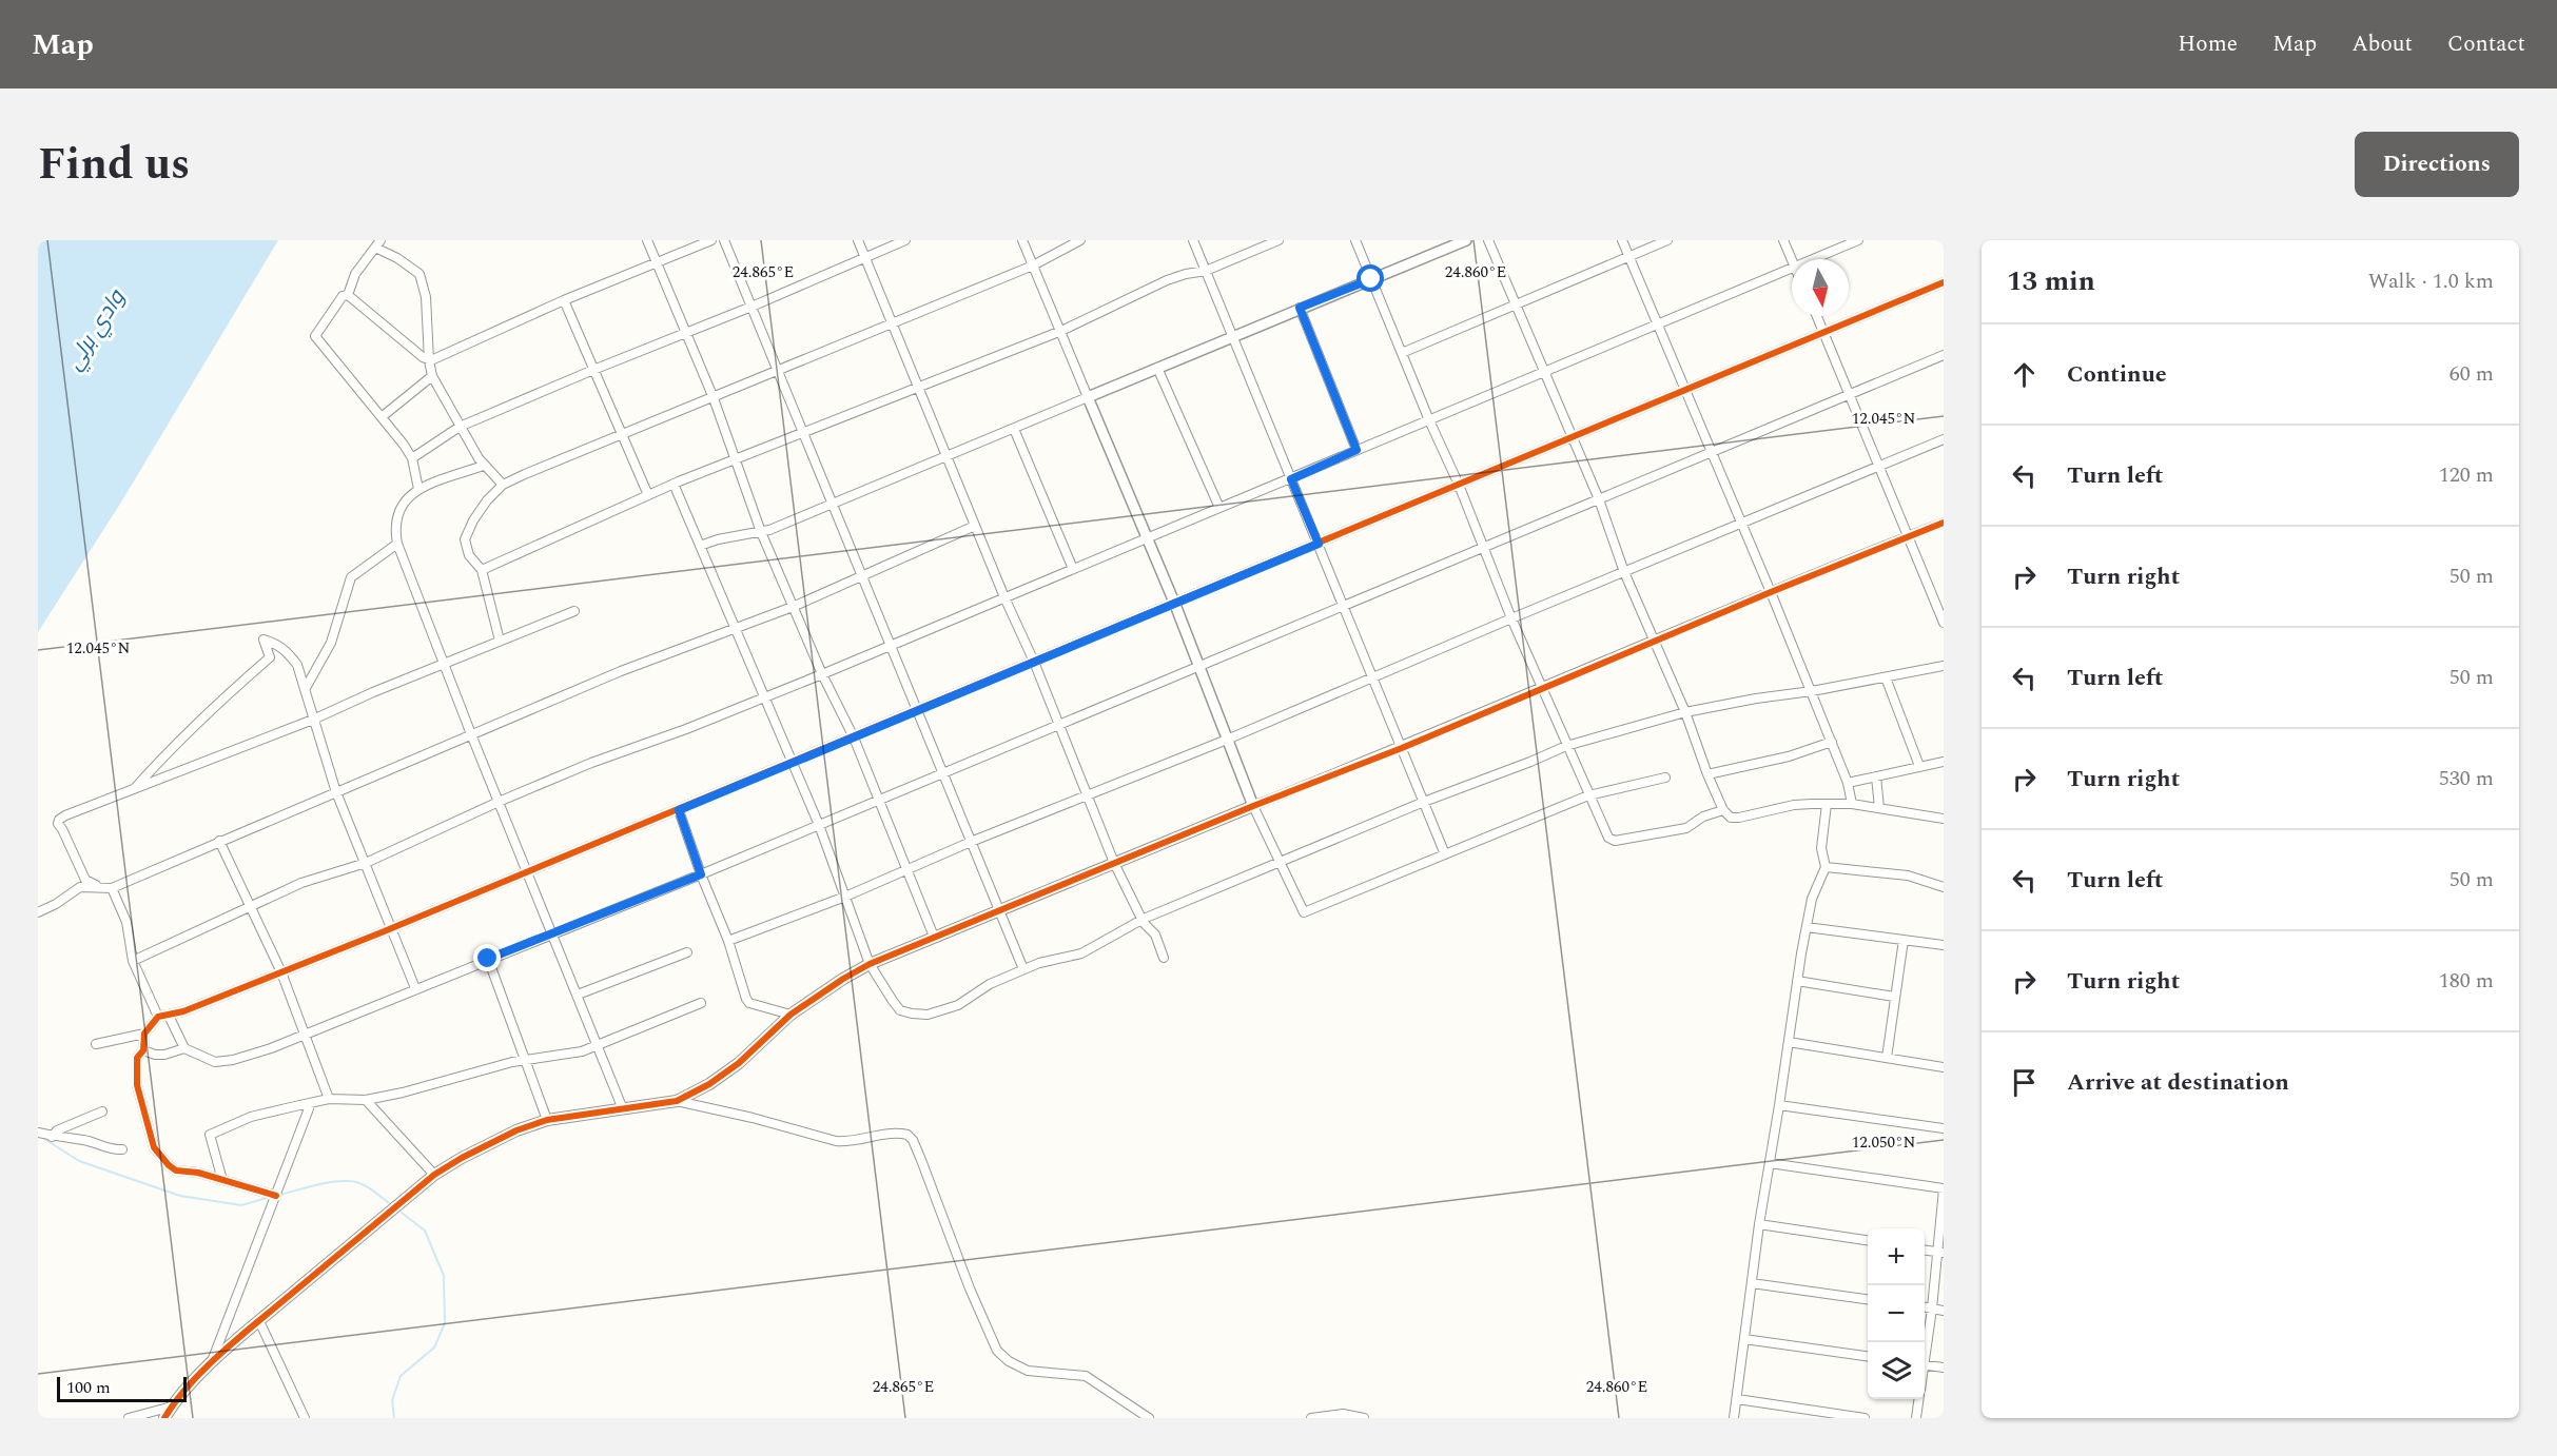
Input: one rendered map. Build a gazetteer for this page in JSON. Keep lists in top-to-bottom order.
{
  "water": ["وادي برلي"],
  "scale_bar": "100 m",
  "north": "bottom",
  "page": {
    "header": "Map",
    "nav": [
      "Home",
      "Map",
      "About",
      "Contact"
    ],
    "title": "Find us",
    "buttons": "Directions",
    "heading": ["13 min", "Walk · 1.0 km"],
    "list": [
      ["Continue", "60 m"],
      ["Turn left", "120 m"],
      ["Turn right", "50 m"],
      ["Turn left", "50 m"],
      ["Turn right", "530 m"],
      ["Turn left", "50 m"],
      ["Turn right", "180 m"],
      "Arrive at destination"
    ],
    "map_buttons": ["+", "−"],
    "scale": "100 m"
  },
  "coordinates": [
    "24.865°E",
    "24.860°E",
    "12.045°N",
    "12.050°N"
  ]
}
